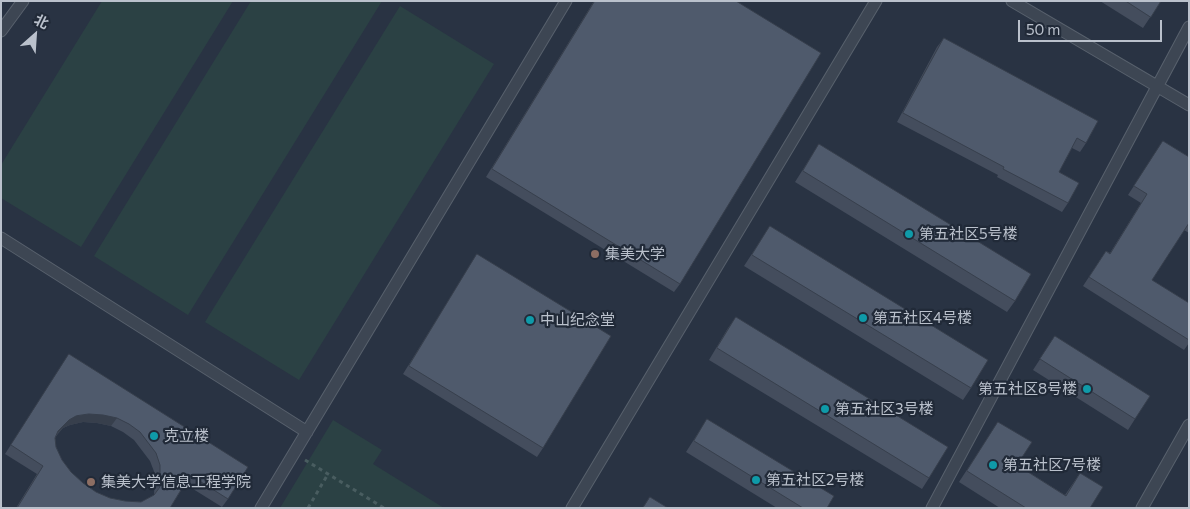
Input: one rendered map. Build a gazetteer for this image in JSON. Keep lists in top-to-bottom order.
{
  "places": [
    "第五社区5号楼",
    "集美大学",
    "第五社区4号楼",
    "中山纪念堂",
    "第五社区8号楼",
    "第五社区3号楼",
    "克立楼",
    "第五社区7号楼",
    "第五社区2号楼",
    "集美大学信息工程学院"
  ],
  "scale_bar": "50 m",
  "north": "top right"
}
